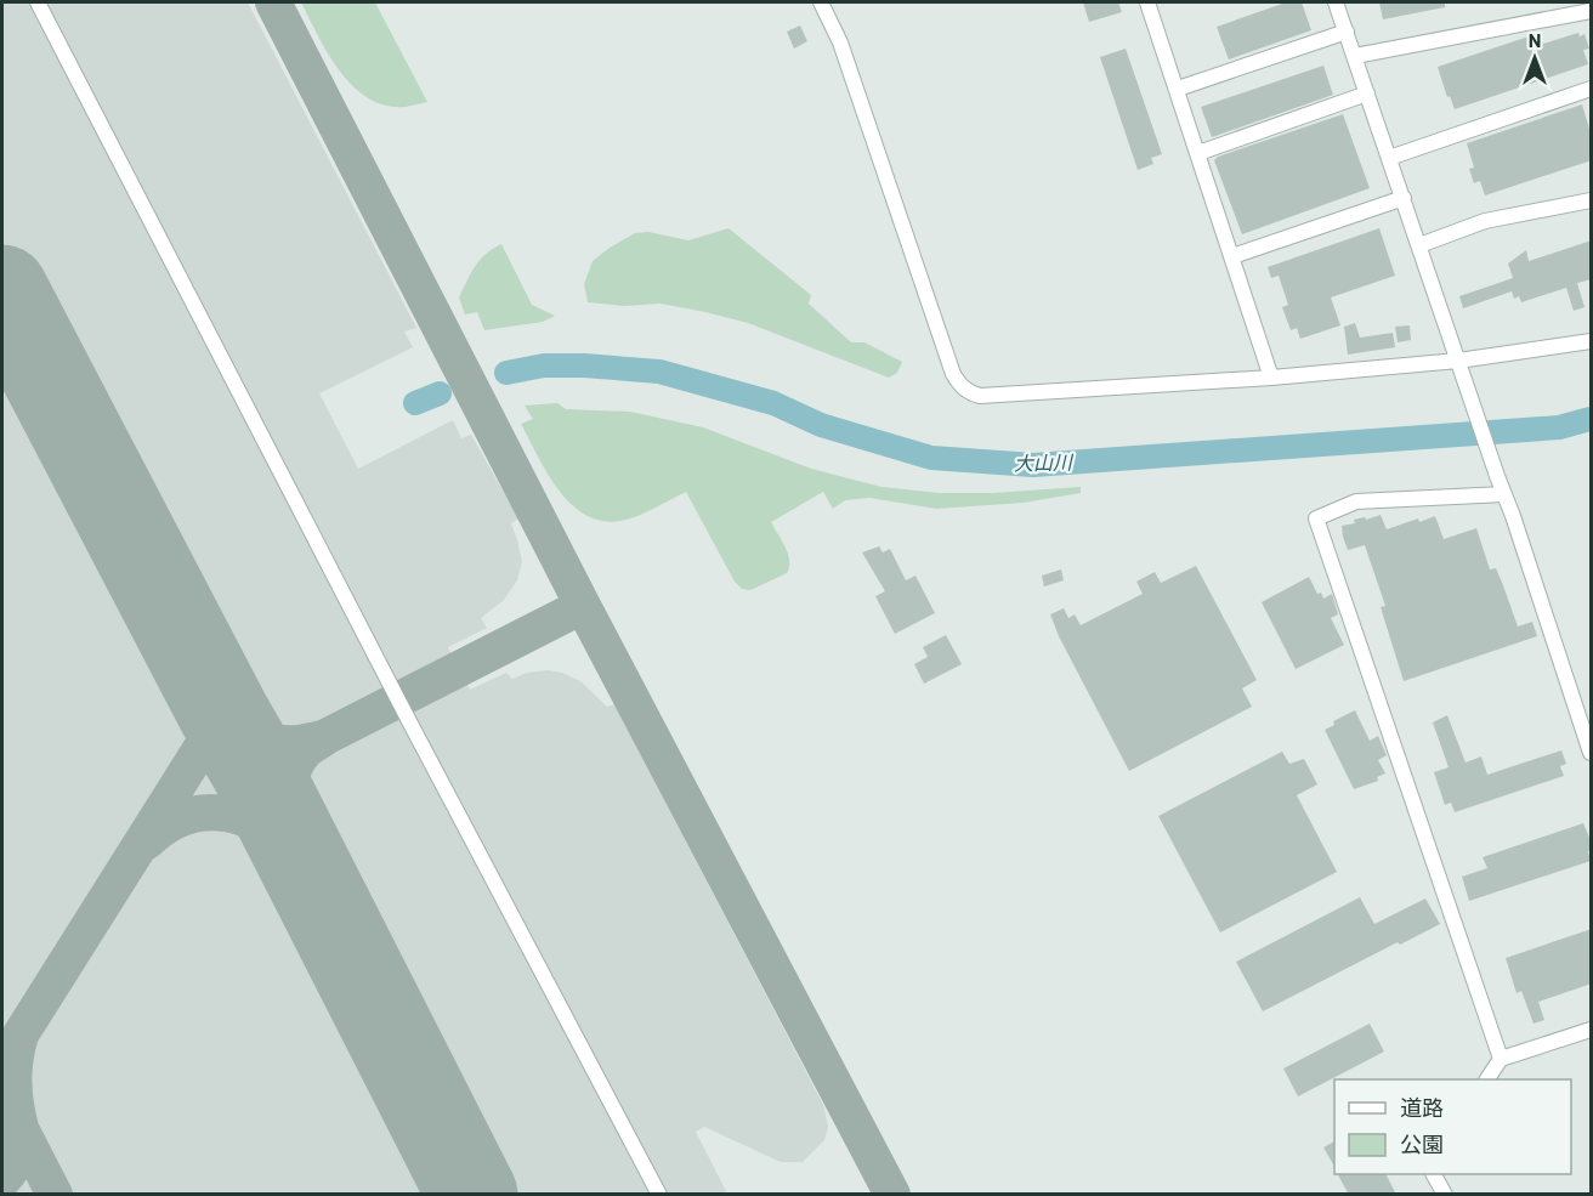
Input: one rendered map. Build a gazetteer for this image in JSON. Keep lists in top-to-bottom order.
{
  "water": ["大山川"],
  "legend": ["道路", "公園"],
  "north": "top"
}
